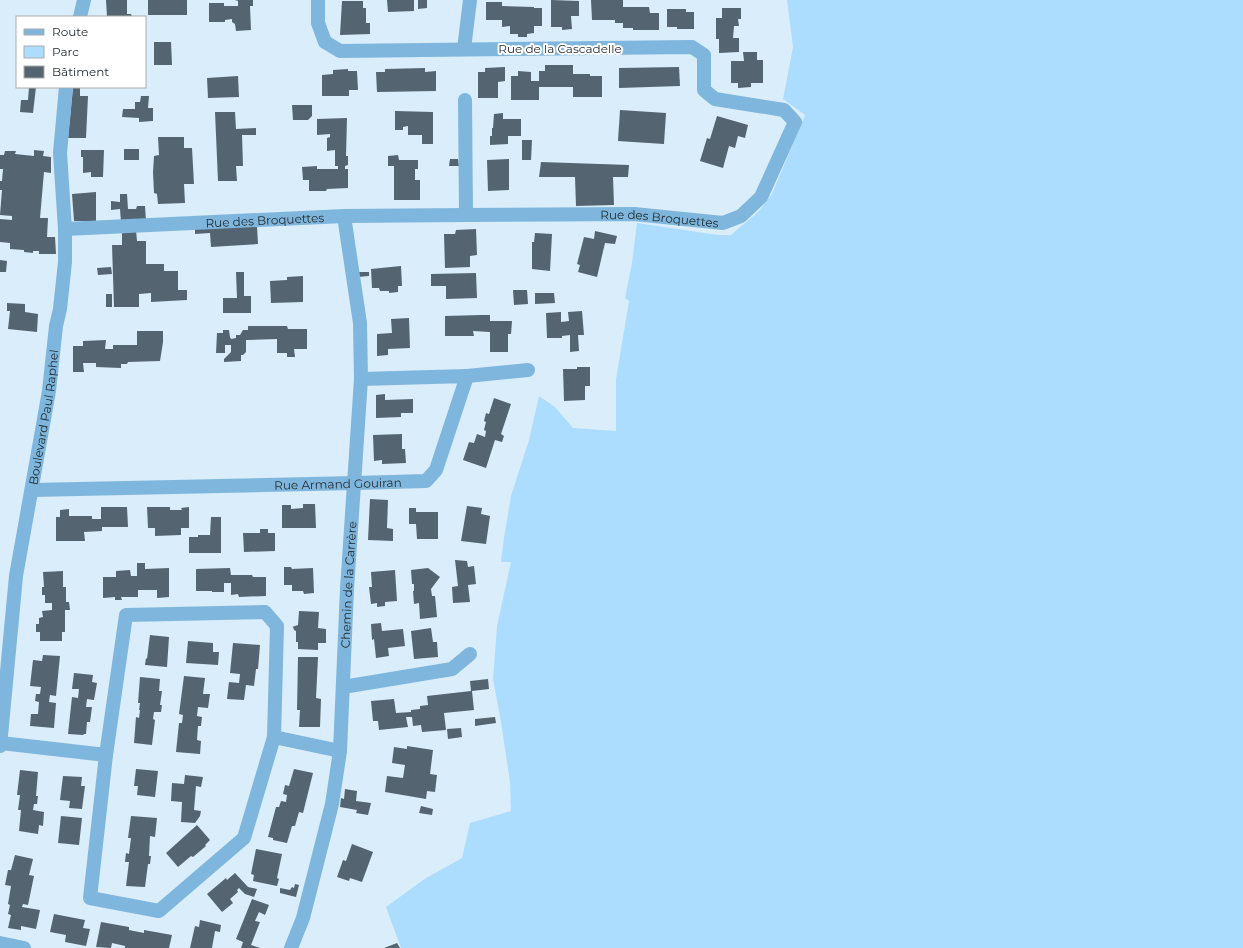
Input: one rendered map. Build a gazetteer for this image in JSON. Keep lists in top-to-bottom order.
{
  "streets": {
    "street": [
      "Rue de la Cascadelle",
      "Rue des Broquettes",
      "Boulevard Paul Raphel",
      "Rue Armand Gouiran",
      "Chemin de la Carrère"
    ]
  },
  "crossings": [
    ["Rue de la Cascadelle", "Rue des Broquettes"],
    ["Rue des Broquettes", "Boulevard Paul Raphel"],
    ["Rue des Broquettes", "Chemin de la Carrère"],
    ["Boulevard Paul Raphel", "Rue Armand Gouiran"],
    ["Rue Armand Gouiran", "Chemin de la Carrère"]
  ],
  "legend": ["Route", "Parc", "Bâtiment"]
}
